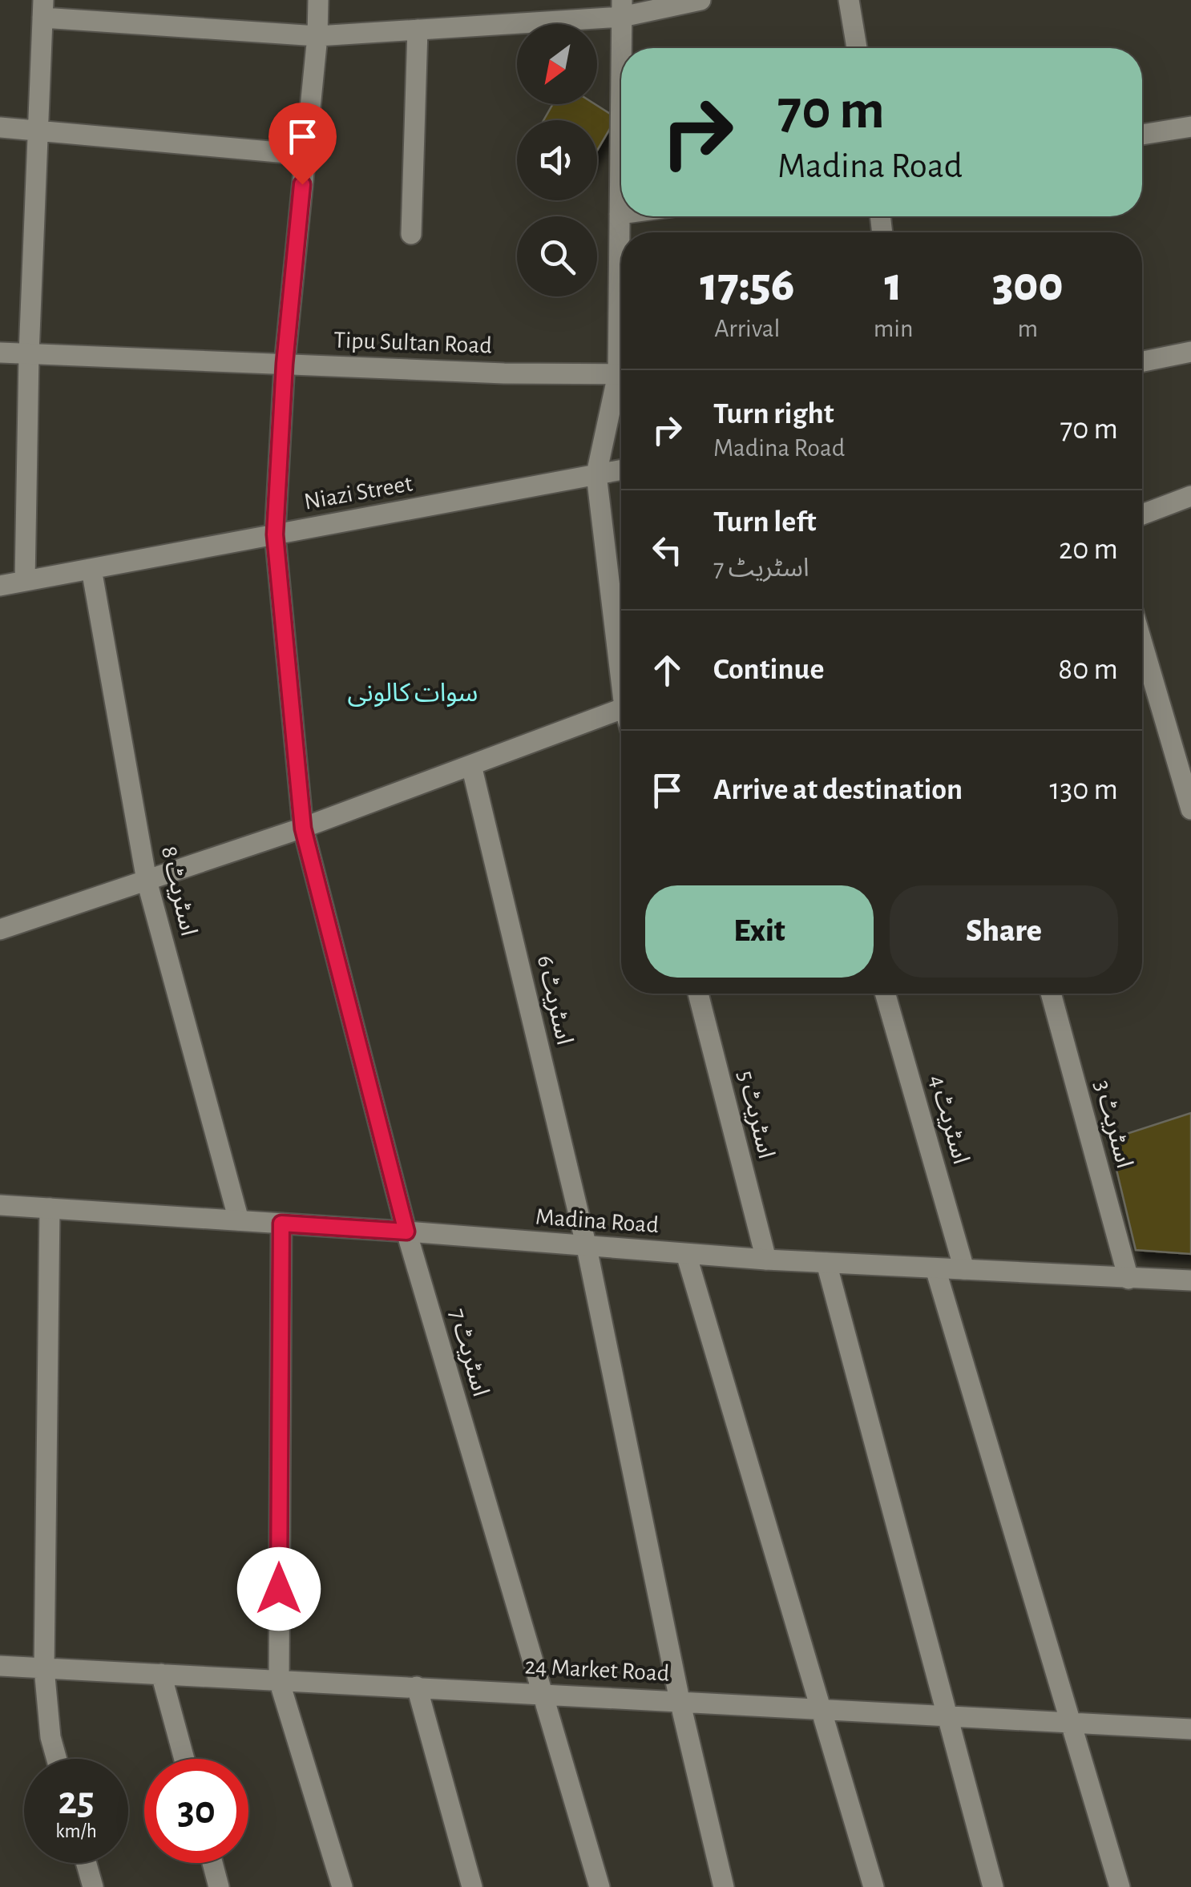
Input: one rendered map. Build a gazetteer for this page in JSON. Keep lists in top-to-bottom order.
{
  "streets": {
    "street": [
      "Tipu Sultan Road",
      "Niazi Street",
      "اسٹریٹ 8",
      "اسٹریٹ 6",
      "اسٹریٹ 5",
      "اسٹریٹ 4",
      "اسٹریٹ 3",
      "Madina Road",
      "اسٹریٹ 7",
      "24 Market Road"
    ]
  },
  "crossings": [
    ["Tipu Sultan Road", "اسٹریٹ 7"],
    ["Niazi Street", "اسٹریٹ 8"],
    ["Niazi Street", "اسٹریٹ 7"],
    ["اسٹریٹ 8", "Madina Road"],
    ["اسٹریٹ 6", "Madina Road"],
    ["اسٹریٹ 6", "24 Market Road"],
    ["اسٹریٹ 5", "Madina Road"],
    ["اسٹریٹ 4", "Madina Road"],
    ["اسٹریٹ 3", "Madina Road"],
    ["Madina Road", "اسٹریٹ 7"],
    ["اسٹریٹ 7", "24 Market Road"]
  ],
  "districts": ["سوات کالونی"],
  "north": "bottom left",
  "page": {
    "turn": ["70 m", "Madina Road"],
    "eta": [
      "17:56",
      "Arrival",
      "1",
      "min",
      "300",
      "m"
    ],
    "list": [
      {
        "name": "Turn right",
        "note": "Madina Road",
        "value": "70 m"
      },
      {
        "name": "Turn left",
        "note": "اسٹریٹ 7",
        "value": "20 m"
      },
      {
        "name": "Continue",
        "value": "80 m"
      },
      {
        "name": "Arrive at destination",
        "value": "130 m"
      }
    ],
    "buttons": ["Exit", "Share"],
    "speed": "25 km/h",
    "limit": "30"
  }
}
